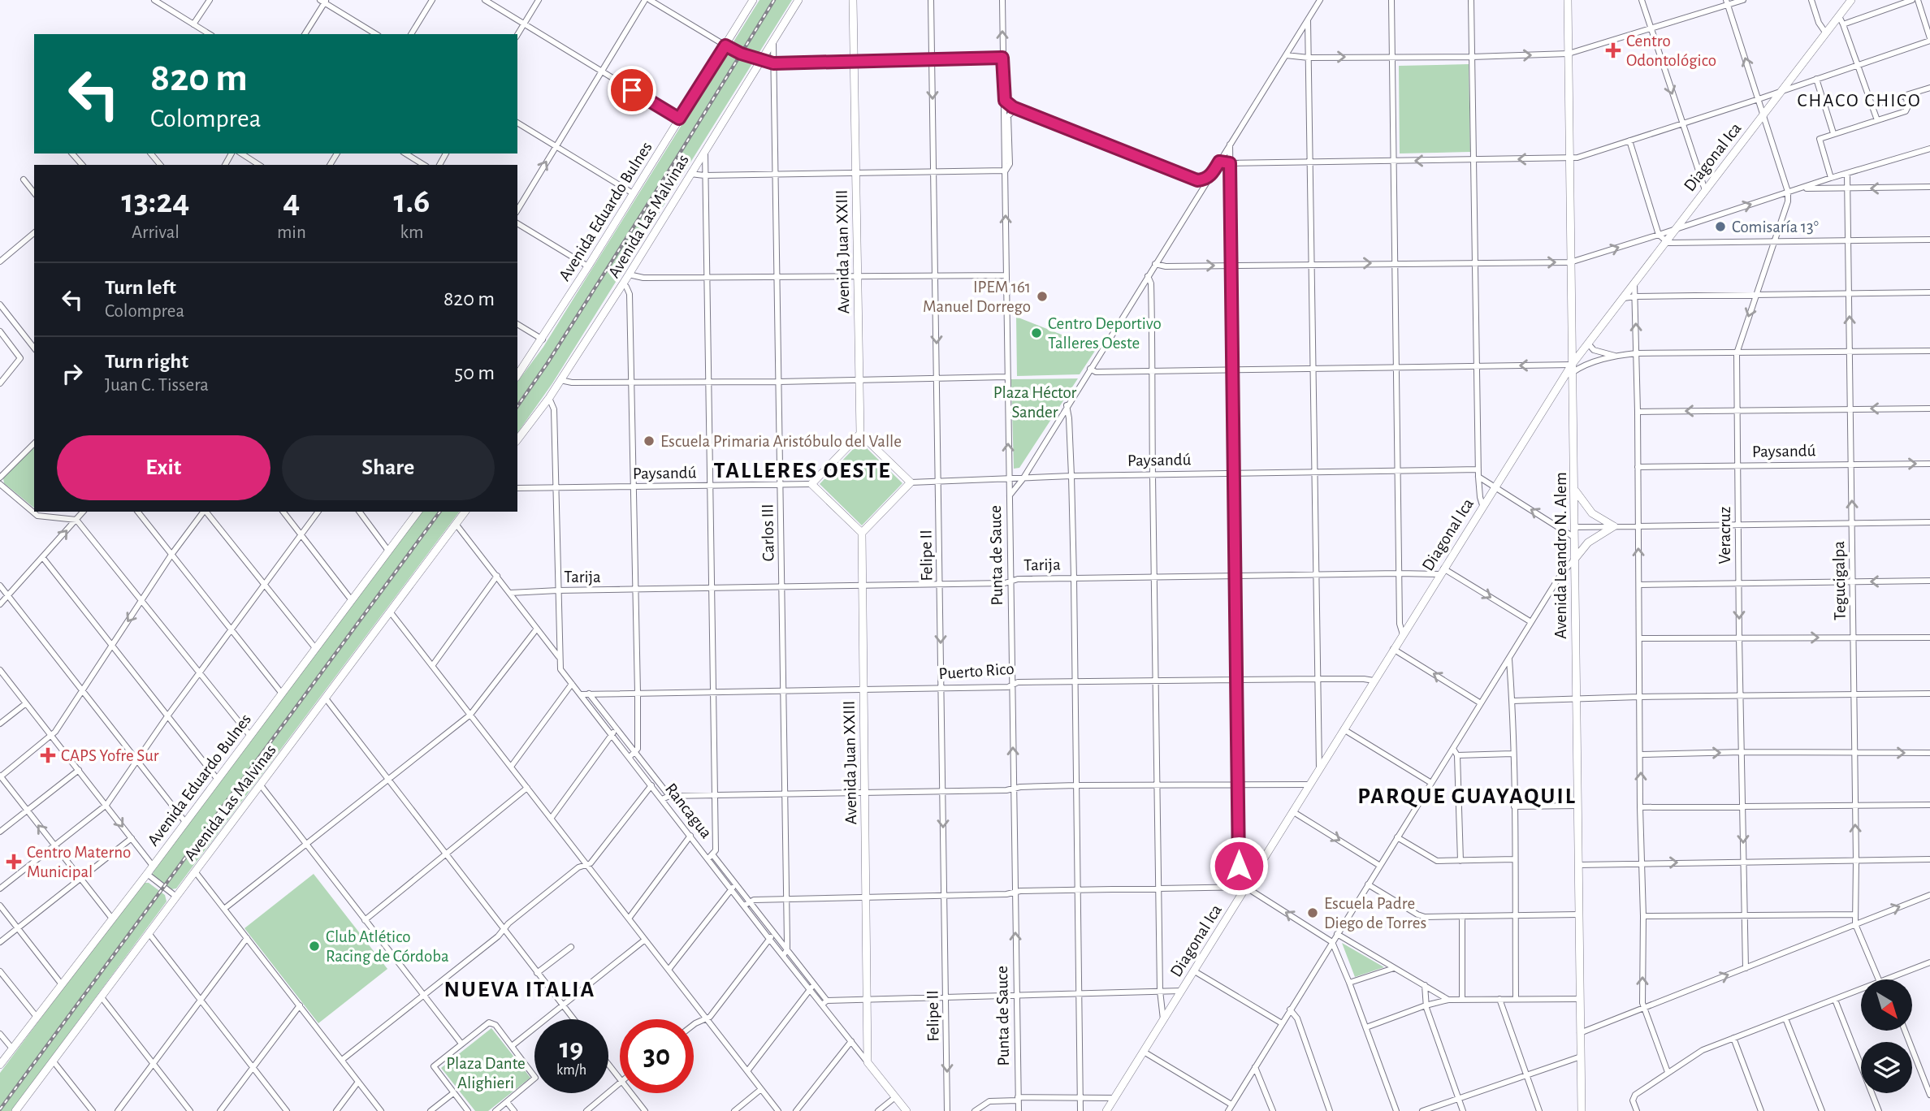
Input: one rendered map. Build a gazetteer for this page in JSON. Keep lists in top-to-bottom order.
{
  "streets": {
    "main road": [
      "Diagonal Ica",
      "Avenida Eduardo Bulnes",
      "Avenida Las Malvinas",
      "Avenida Juan XXIII",
      "Avenida Leandro N. Alem",
      "Rancagua"
    ],
    "street": [
      "Paysandú",
      "Carlos III",
      "Veracruz",
      "Felipe II",
      "Punta de Sauce",
      "Tarija",
      "Tegucigalpa",
      "Puerto Rico"
    ]
  },
  "crossings": [
    ["Diagonal Ica", "Veracruz"],
    ["Diagonal Ica", "Avenida Leandro N. Alem"],
    ["Diagonal Ica", "Tarija"],
    ["Diagonal Ica", "Puerto Rico"],
    ["Avenida Las Malvinas", "Carlos III"],
    ["Avenida Las Malvinas", "Rancagua"],
    ["Avenida Juan XXIII", "Tarija"],
    ["Avenida Juan XXIII", "Puerto Rico"],
    ["Avenida Juan XXIII", "Rancagua"],
    ["Paysandú", "Carlos III"],
    ["Paysandú", "Veracruz"],
    ["Paysandú", "Felipe II"],
    ["Paysandú", "Punta de Sauce"],
    ["Paysandú", "Tegucigalpa"],
    ["Carlos III", "Tarija"],
    ["Carlos III", "Puerto Rico"],
    ["Carlos III", "Rancagua"],
    ["Felipe II", "Tarija"],
    ["Felipe II", "Puerto Rico"],
    ["Punta de Sauce", "Tarija"],
    ["Punta de Sauce", "Puerto Rico"],
    ["Tarija", "Rancagua"],
    ["Puerto Rico", "Rancagua"]
  ],
  "one_way": ["Felipe II", "Punta de Sauce"],
  "districts": [
    "CHACO CHICO",
    "TALLERES OESTE",
    "PARQUE GUAYAQUIL",
    "NUEVA ITALIA"
  ],
  "parks": ["Plaza Héctor Sander", "Plaza Dante Alighieri"],
  "places": {
    "health": ["Centro Odontológico", "CAPS Yofre Sur", "Centro Materno Municipal"],
    "other": [
      "Comisaría 13°",
      "IPEM 161 Manuel Dorrego",
      "Centro Deportivo Talleres Oeste",
      "Escuela Primaria Aristóbulo del Valle",
      "Escuela Padre Diego de Torres",
      "Club Atlético Racing de Córdoba"
    ]
  },
  "north": "bottom right",
  "page": {
    "turn": ["820 m", "Colomprea"],
    "eta": [
      "13:24",
      "Arrival",
      "4",
      "min",
      "1.6",
      "km"
    ],
    "list": [
      {
        "name": "Turn left",
        "note": "Colomprea",
        "value": "820 m"
      },
      {
        "name": "Turn right",
        "note": "Juan C. Tissera",
        "value": "50 m"
      }
    ],
    "buttons": ["Exit", "Share"],
    "speed": "19 km/h",
    "limit": "30"
  }
}
